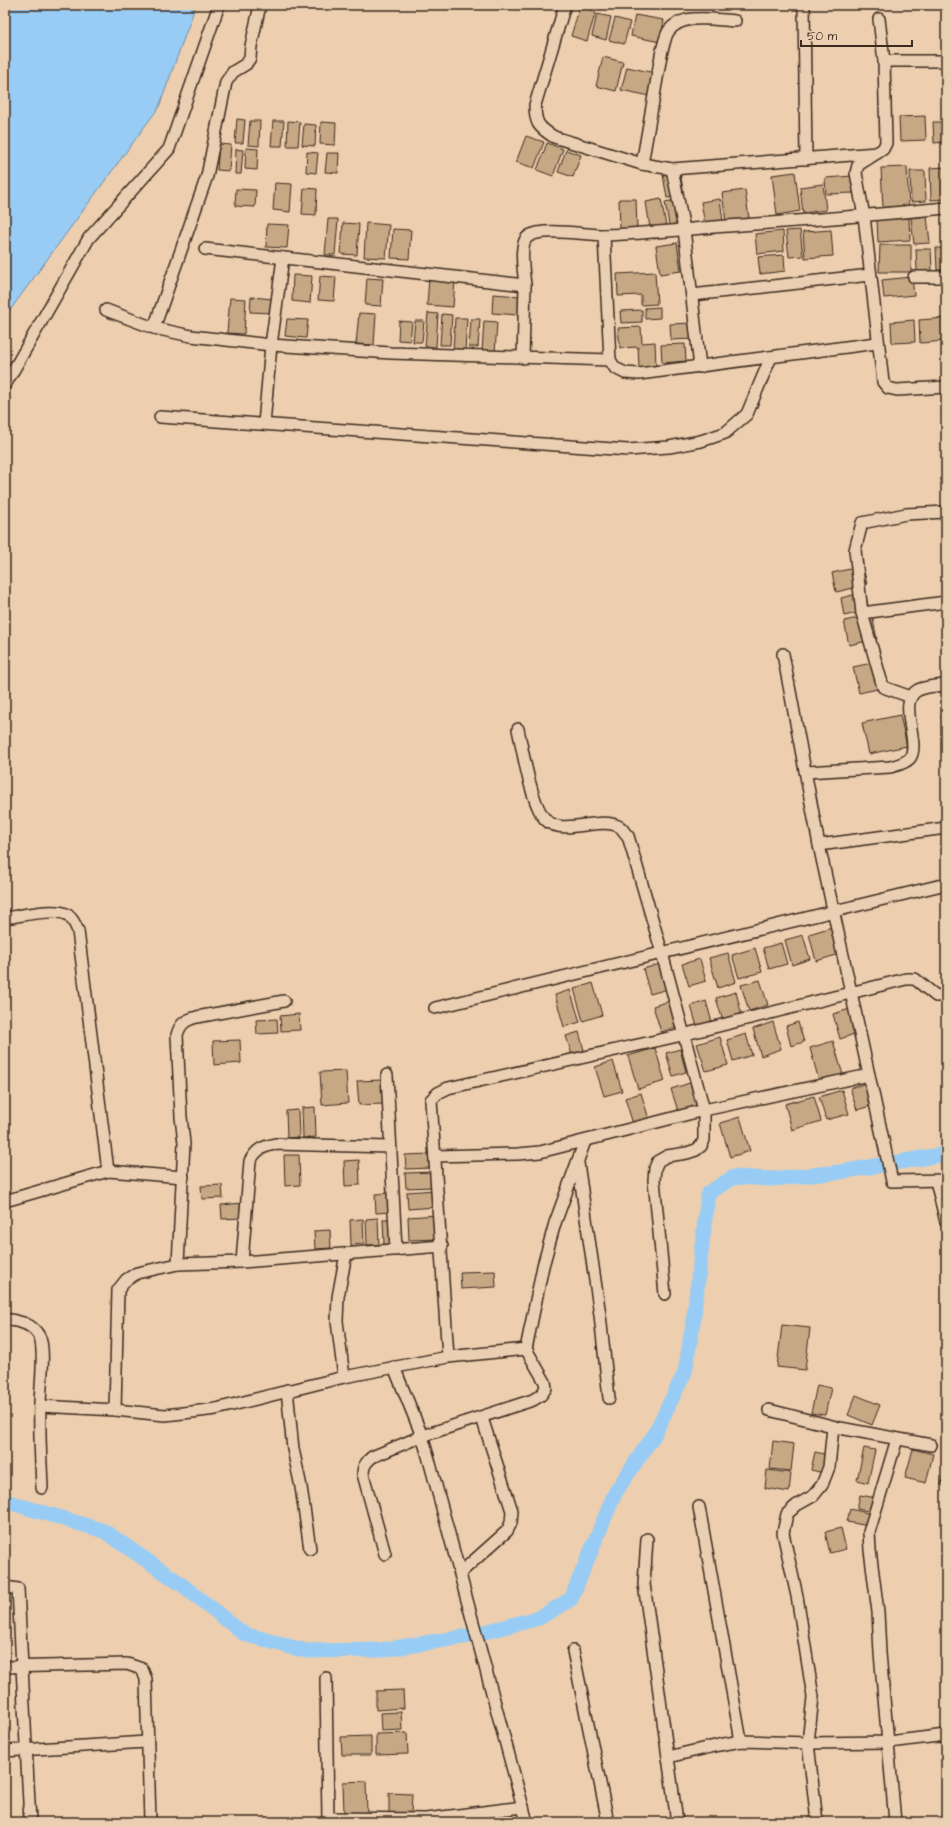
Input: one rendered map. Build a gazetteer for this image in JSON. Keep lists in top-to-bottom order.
{
  "scale_bar": "50 m"
}
